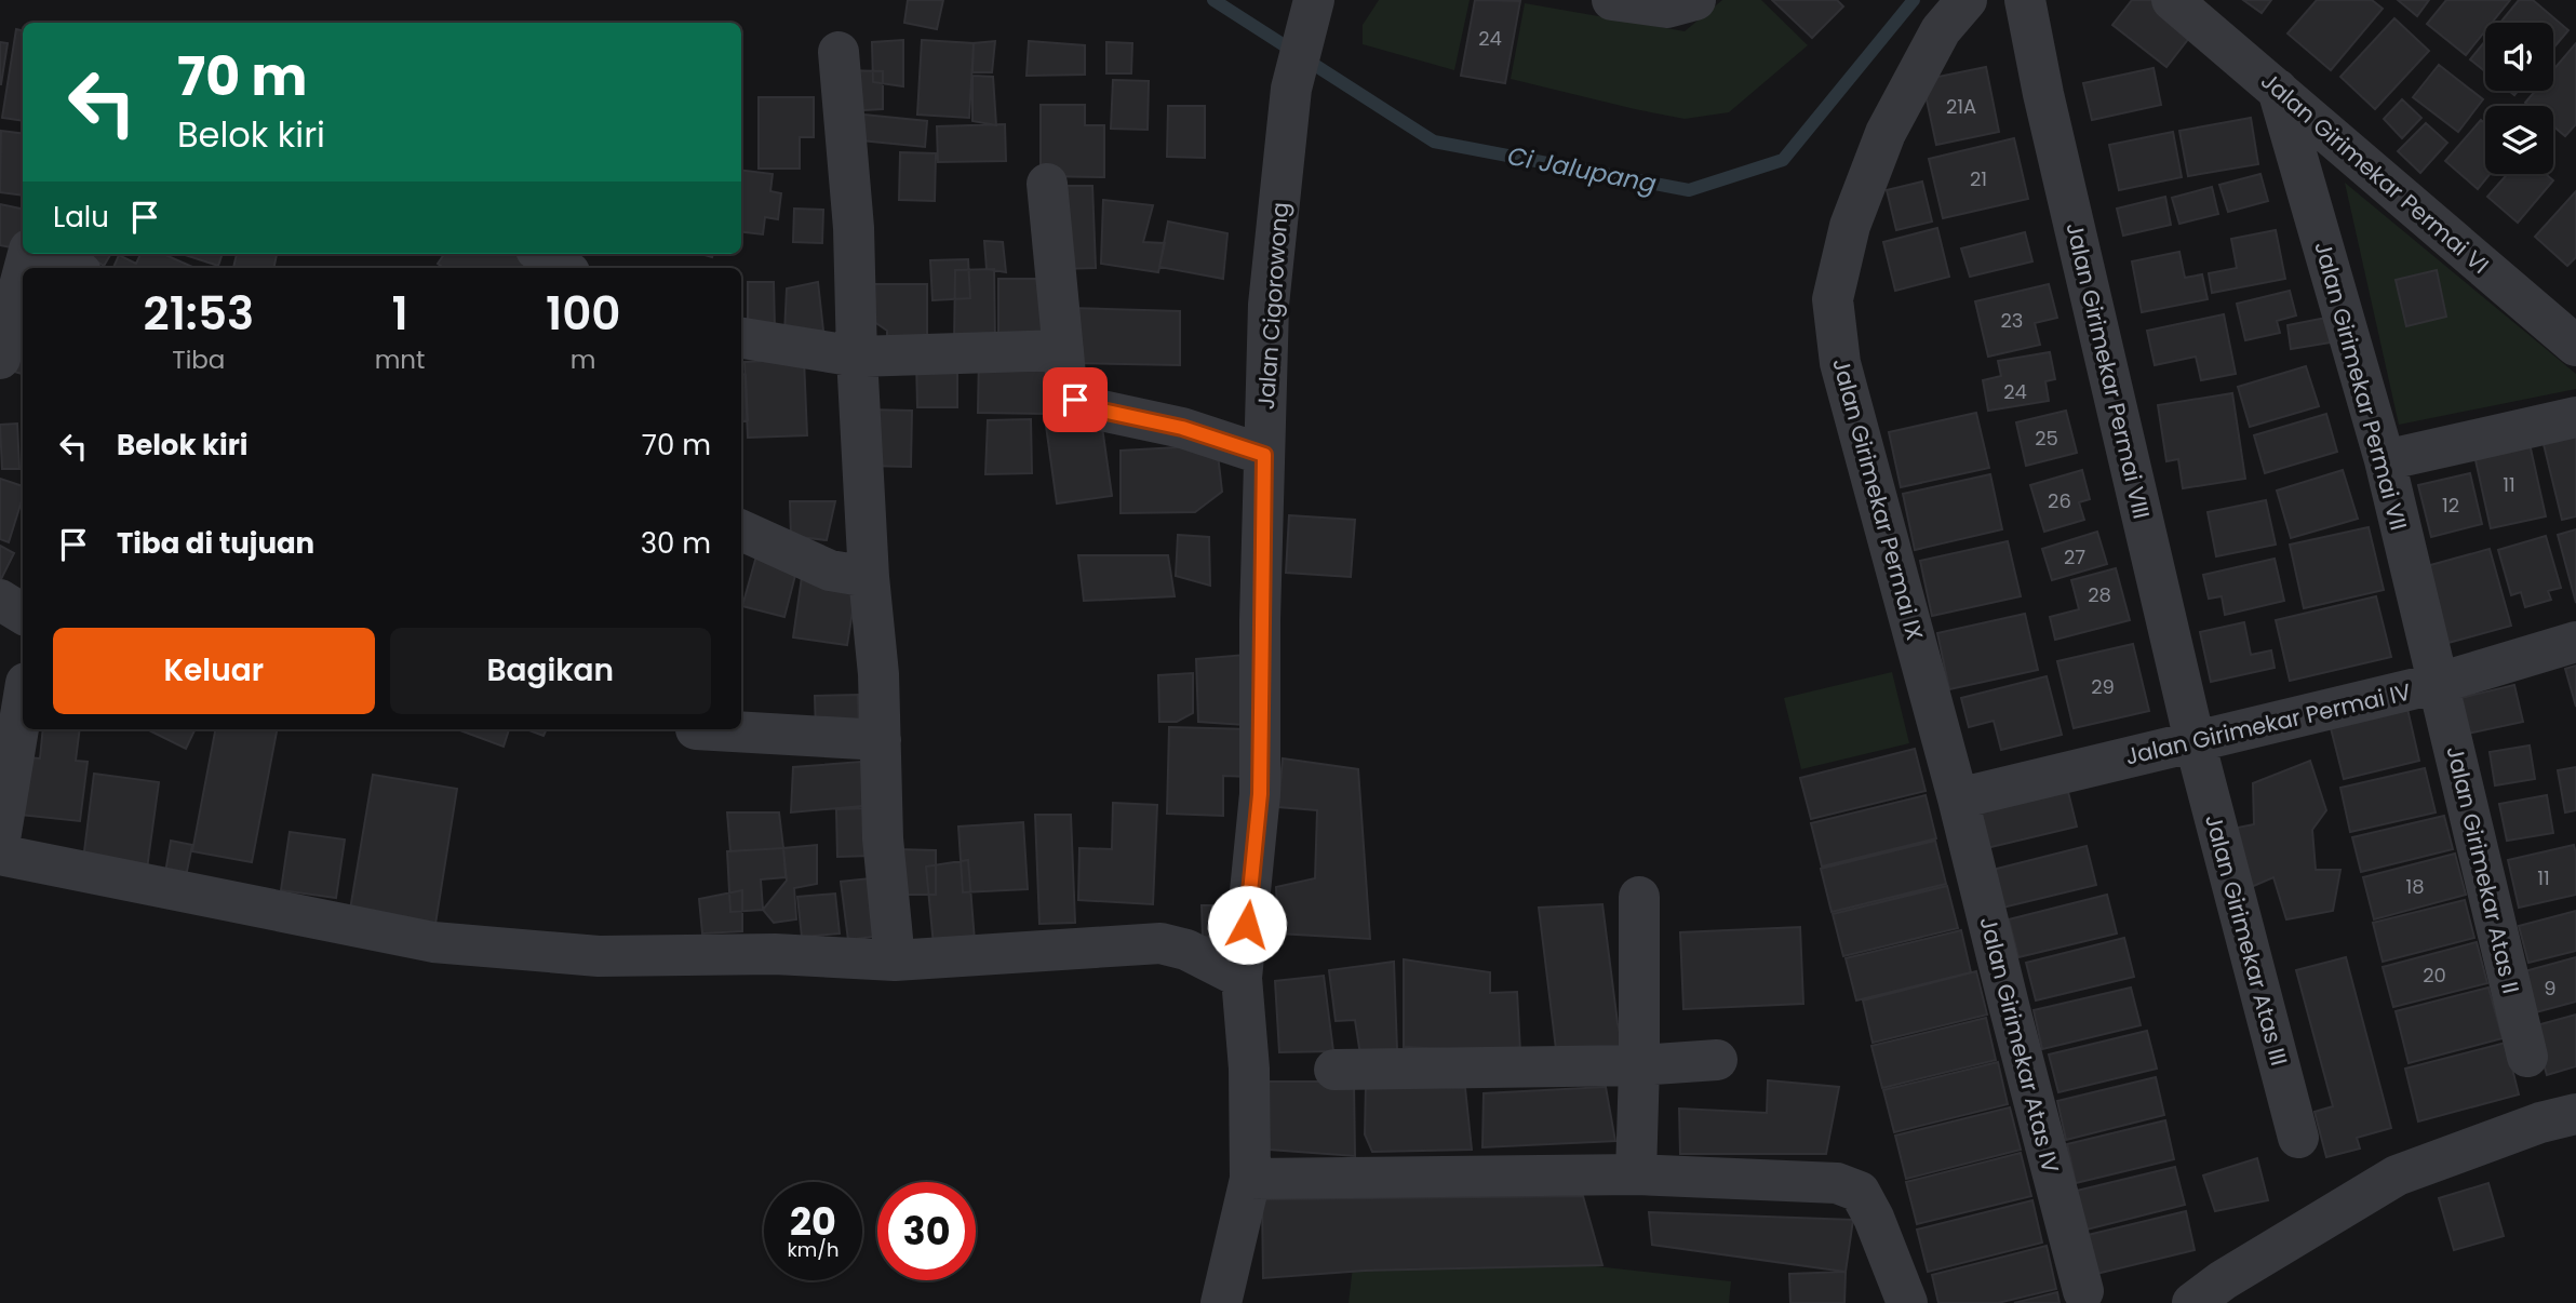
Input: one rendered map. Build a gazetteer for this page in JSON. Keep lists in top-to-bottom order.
{
  "streets": {
    "street": [
      "Jalan Girimekar Permai VI",
      "Jalan Cigorowong",
      "Jalan Girimekar Permai VIII",
      "Jalan Girimekar Permai VII",
      "Jalan Girimekar Permai IX",
      "Jalan Girimekar Permai IV",
      "Jalan Girimekar Atas II",
      "Jalan Girimekar Atas III",
      "Jalan Girimekar Atas IV"
    ]
  },
  "crossings": [
    ["Jalan Girimekar Permai VI", "Jalan Girimekar Permai VII"],
    ["Jalan Girimekar Permai VIII", "Jalan Girimekar Permai IV"],
    ["Jalan Girimekar Permai VIII", "Jalan Girimekar Atas III"],
    ["Jalan Girimekar Permai VII", "Jalan Girimekar Permai IV"],
    ["Jalan Girimekar Permai VII", "Jalan Girimekar Atas II"],
    ["Jalan Girimekar Permai IX", "Jalan Girimekar Permai IV"],
    ["Jalan Girimekar Permai IX", "Jalan Girimekar Atas IV"],
    ["Jalan Girimekar Permai IV", "Jalan Girimekar Atas II"],
    ["Jalan Girimekar Permai IV", "Jalan Girimekar Atas III"],
    ["Jalan Girimekar Permai IV", "Jalan Girimekar Atas IV"]
  ],
  "water": ["Ci Jalupang"],
  "house_numbers": [
    "24",
    "21A",
    "21",
    "23",
    "24",
    "25",
    "11",
    "26",
    "12",
    "27",
    "28",
    "29",
    "11",
    "18",
    "20",
    "9"
  ],
  "page": {
    "turn": ["70 m", "Belok kiri"],
    "then": "Lalu",
    "eta": [
      "21:53",
      "Tiba",
      "1",
      "mnt",
      "100",
      "m"
    ],
    "list": [
      {
        "name": "Belok kiri",
        "value": "70 m"
      },
      {
        "name": "Tiba di tujuan",
        "value": "30 m"
      }
    ],
    "buttons": ["Keluar", "Bagikan"],
    "speed": "20 km/h",
    "limit": "30"
  }
}
